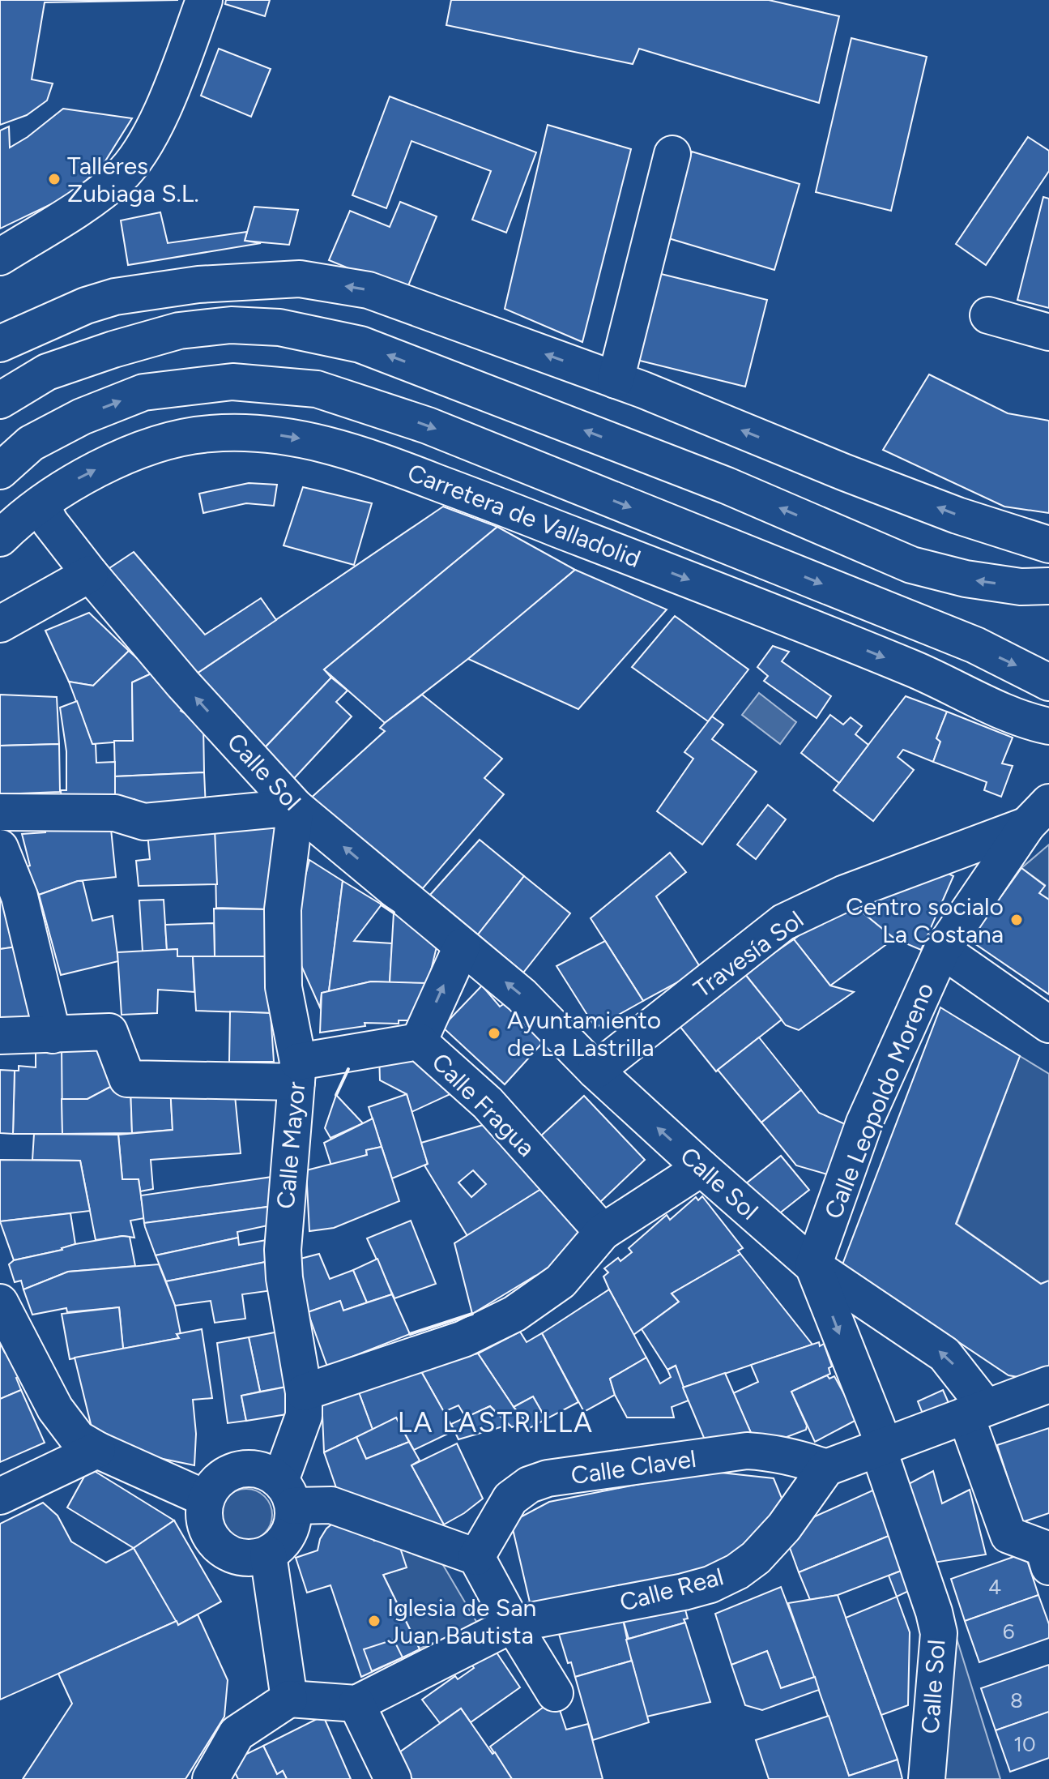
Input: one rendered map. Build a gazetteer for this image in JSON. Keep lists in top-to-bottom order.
{
  "streets": {
    "main road": [
      "Carretera de Valladolid",
      "Calle Sol",
      "Travesía Sol",
      "Calle Leopoldo Moreno",
      "Calle Fragua",
      "Calle Mayor",
      "Calle Clavel",
      "Calle Real"
    ]
  },
  "crossings": [
    ["Carretera de Valladolid", "Calle Sol"],
    ["Calle Sol", "Travesía Sol"],
    ["Calle Sol", "Calle Leopoldo Moreno"],
    ["Calle Sol", "Calle Mayor"],
    ["Travesía Sol", "Calle Leopoldo Moreno"],
    ["Calle Fragua", "Calle Mayor"],
    ["Calle Clavel", "Calle Real"]
  ],
  "one_way": ["Calle Sol"],
  "districts": ["LA LASTRILLA"],
  "places": [
    "Talleres Zubiaga S.L.",
    "Centro socialo La Costana",
    "Ayuntamiento de La Lastrilla",
    "Iglesia de San Juan Bautista"
  ],
  "house_numbers": [
    "4",
    "6",
    "8",
    "10"
  ]
}
